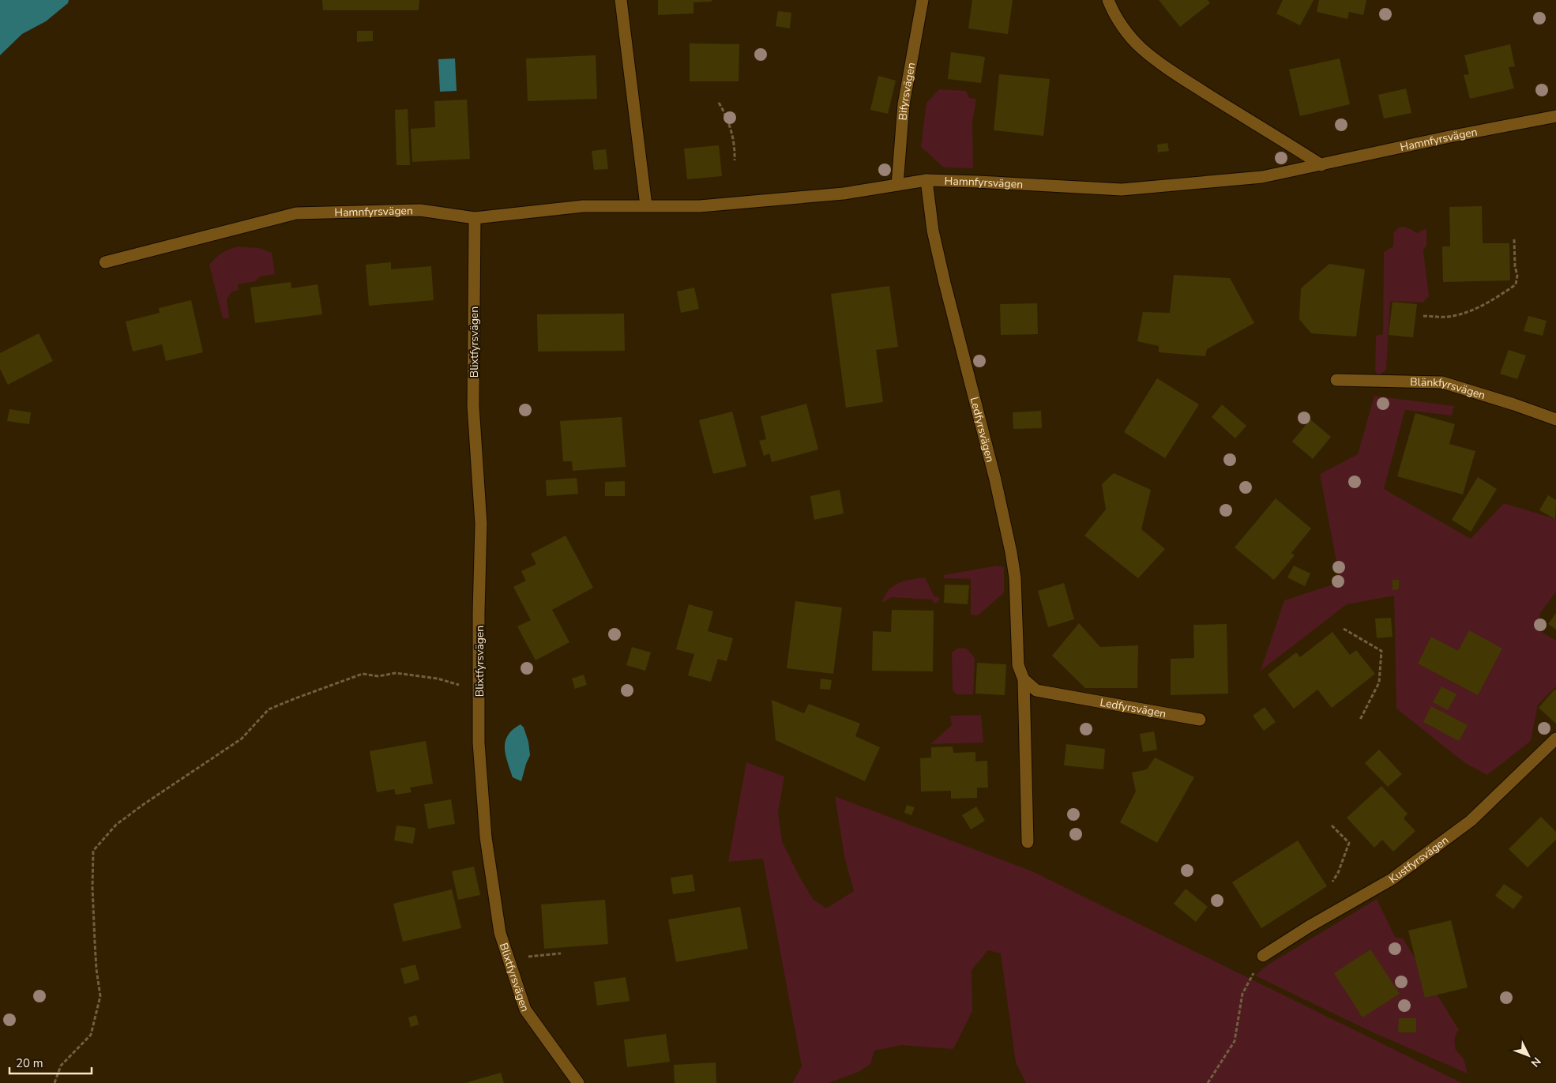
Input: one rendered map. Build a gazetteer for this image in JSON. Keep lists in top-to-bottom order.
{
  "streets": {
    "street": [
      "Bifyrsvägen",
      "Hamnfyrsvägen",
      "Blixtfyrsvägen",
      "Blänkfyrsvägen",
      "Ledfyrsvägen",
      "Kustfyrsvägen"
    ]
  },
  "crossings": [
    ["Bifyrsvägen", "Hamnfyrsvägen"],
    ["Hamnfyrsvägen", "Blixtfyrsvägen"],
    ["Hamnfyrsvägen", "Ledfyrsvägen"]
  ],
  "scale_bar": "20 m",
  "north": "bottom right"
}
